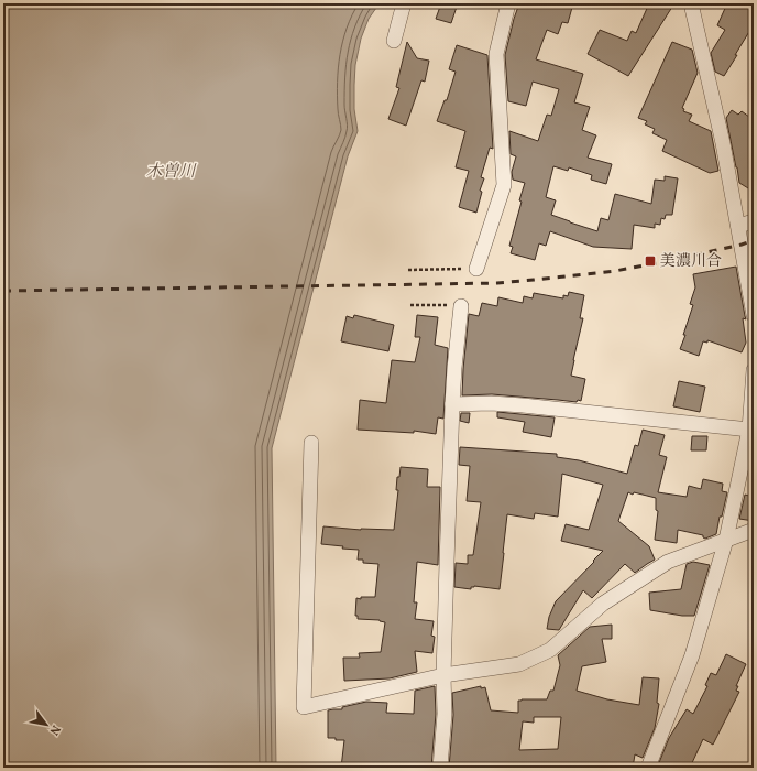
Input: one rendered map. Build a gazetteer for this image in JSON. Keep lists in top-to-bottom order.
{
  "water": ["木曽川"],
  "places": {
    "transit": ["美濃川合"]
  },
  "north": "bottom right"
}
